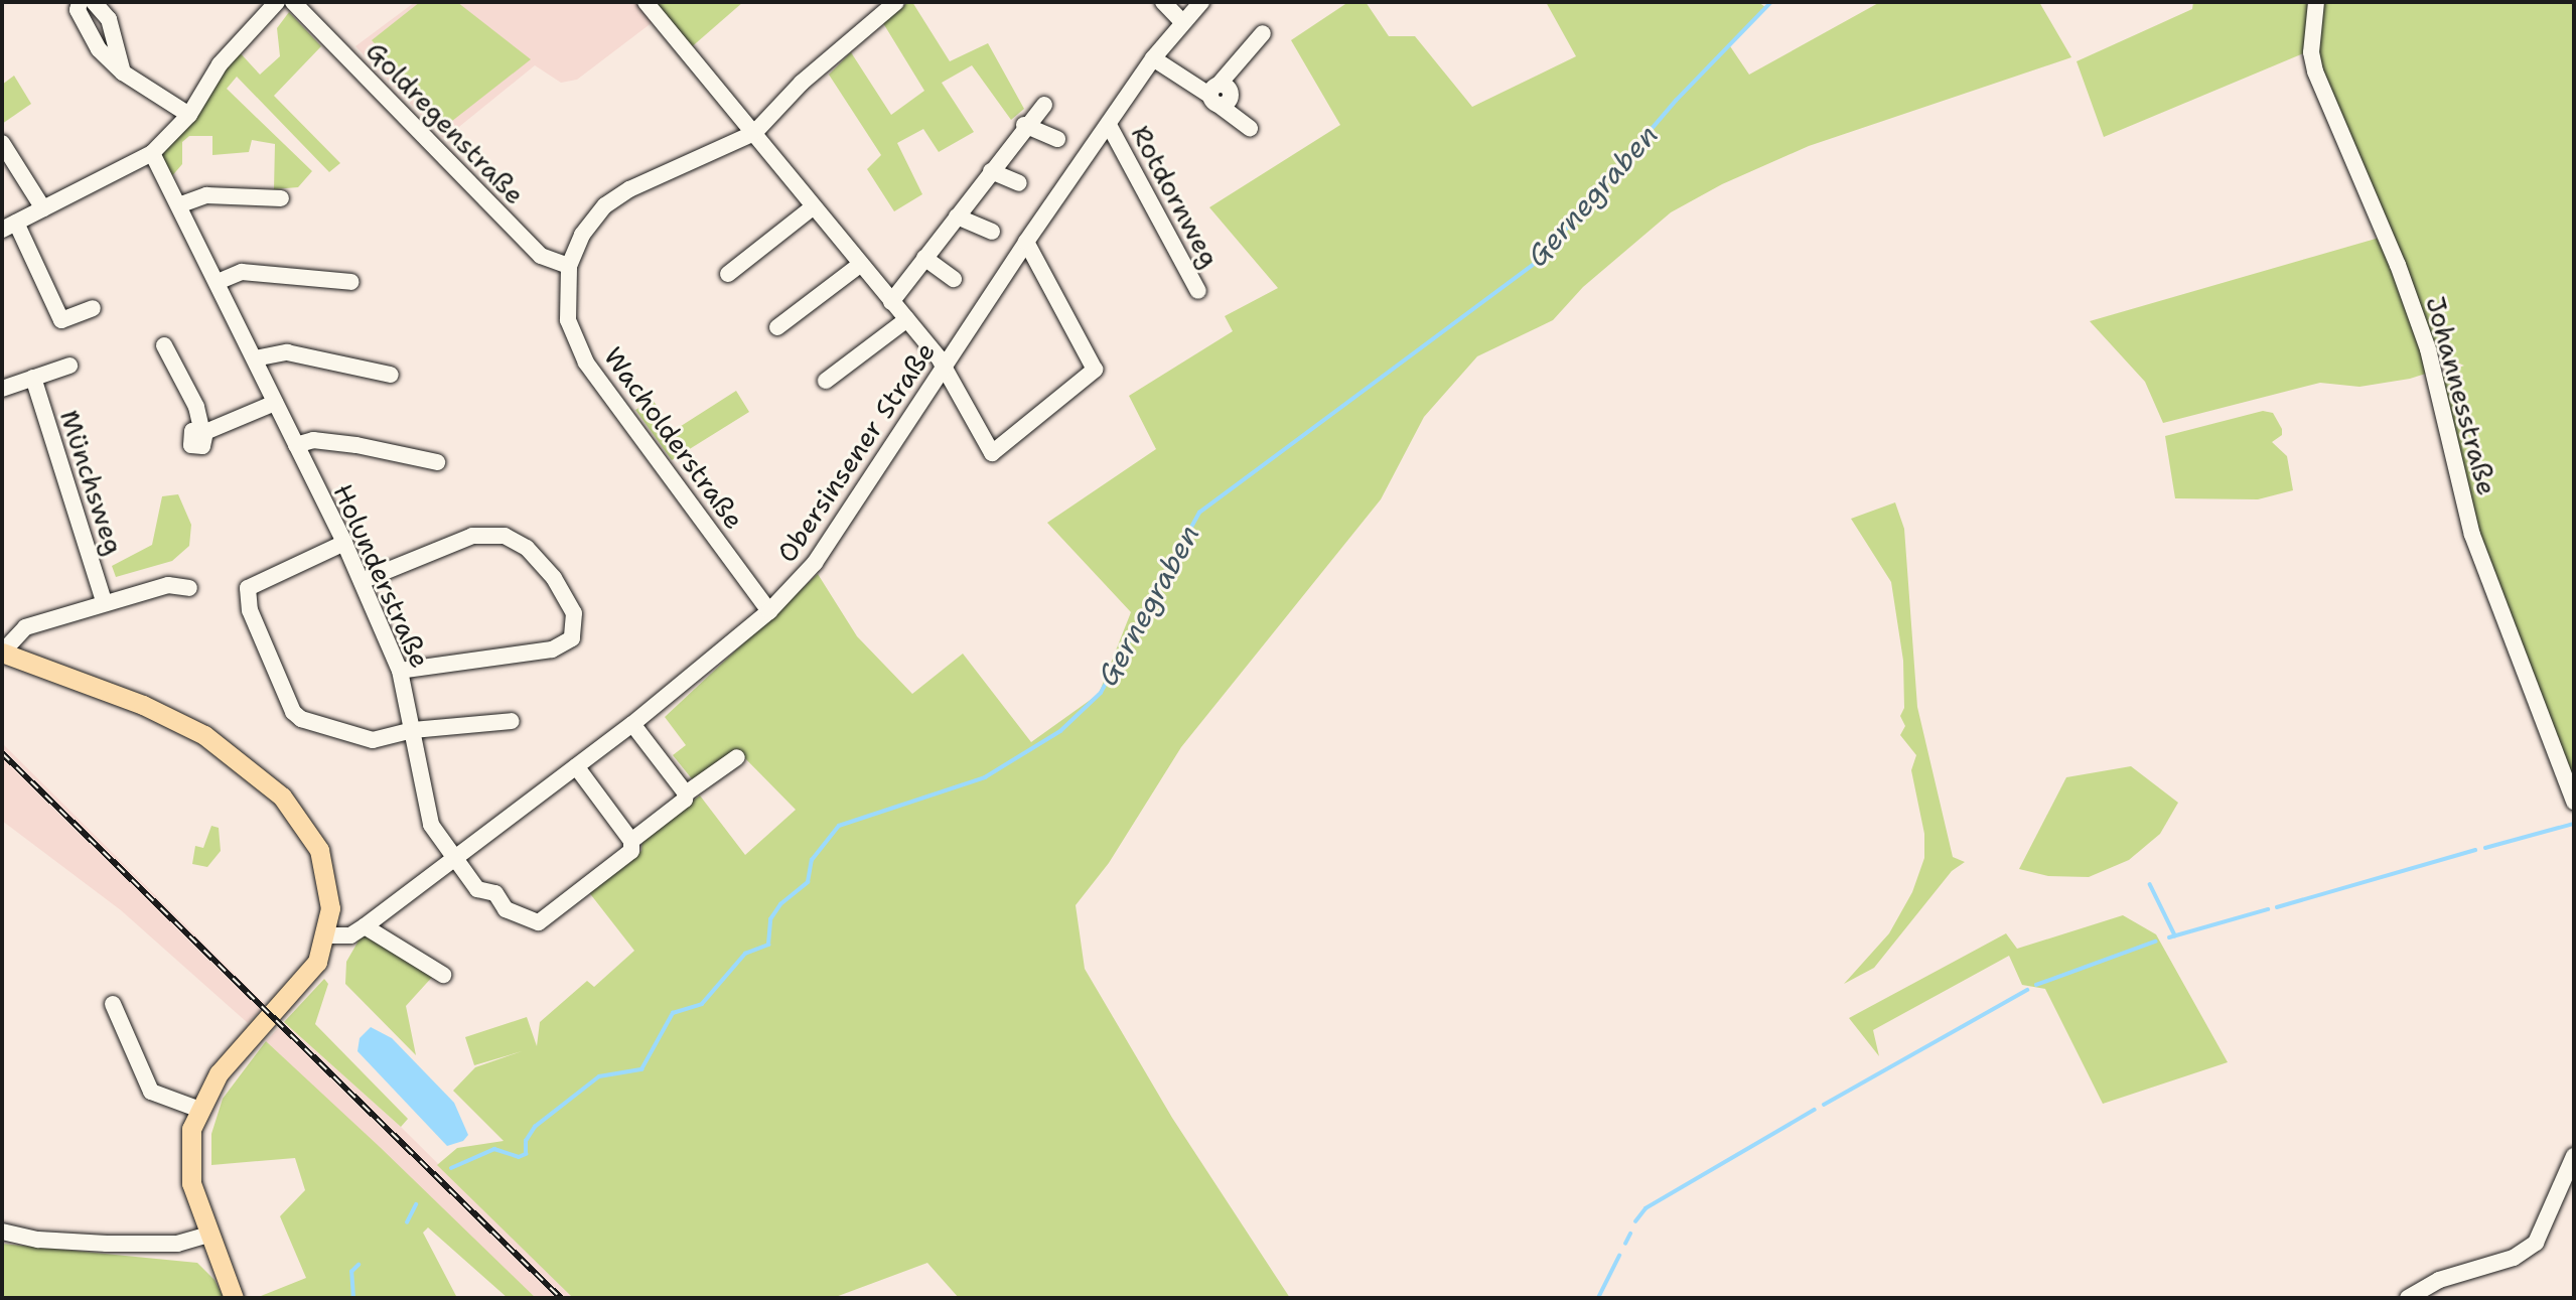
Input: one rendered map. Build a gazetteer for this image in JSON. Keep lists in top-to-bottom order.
{
  "streets": {
    "street": [
      "Goldregenstraße",
      "Rotdornweg",
      "Johannesstraße",
      "Wacholderstraße",
      "Obersinsener Straße",
      "Münchsweg",
      "Holunderstraße"
    ]
  },
  "crossings": [
    ["Goldregenstraße", "Wacholderstraße"],
    ["Rotdornweg", "Obersinsener Straße"],
    ["Wacholderstraße", "Obersinsener Straße"],
    ["Obersinsener Straße", "Holunderstraße"]
  ],
  "water": ["Gernegraben"]
}
